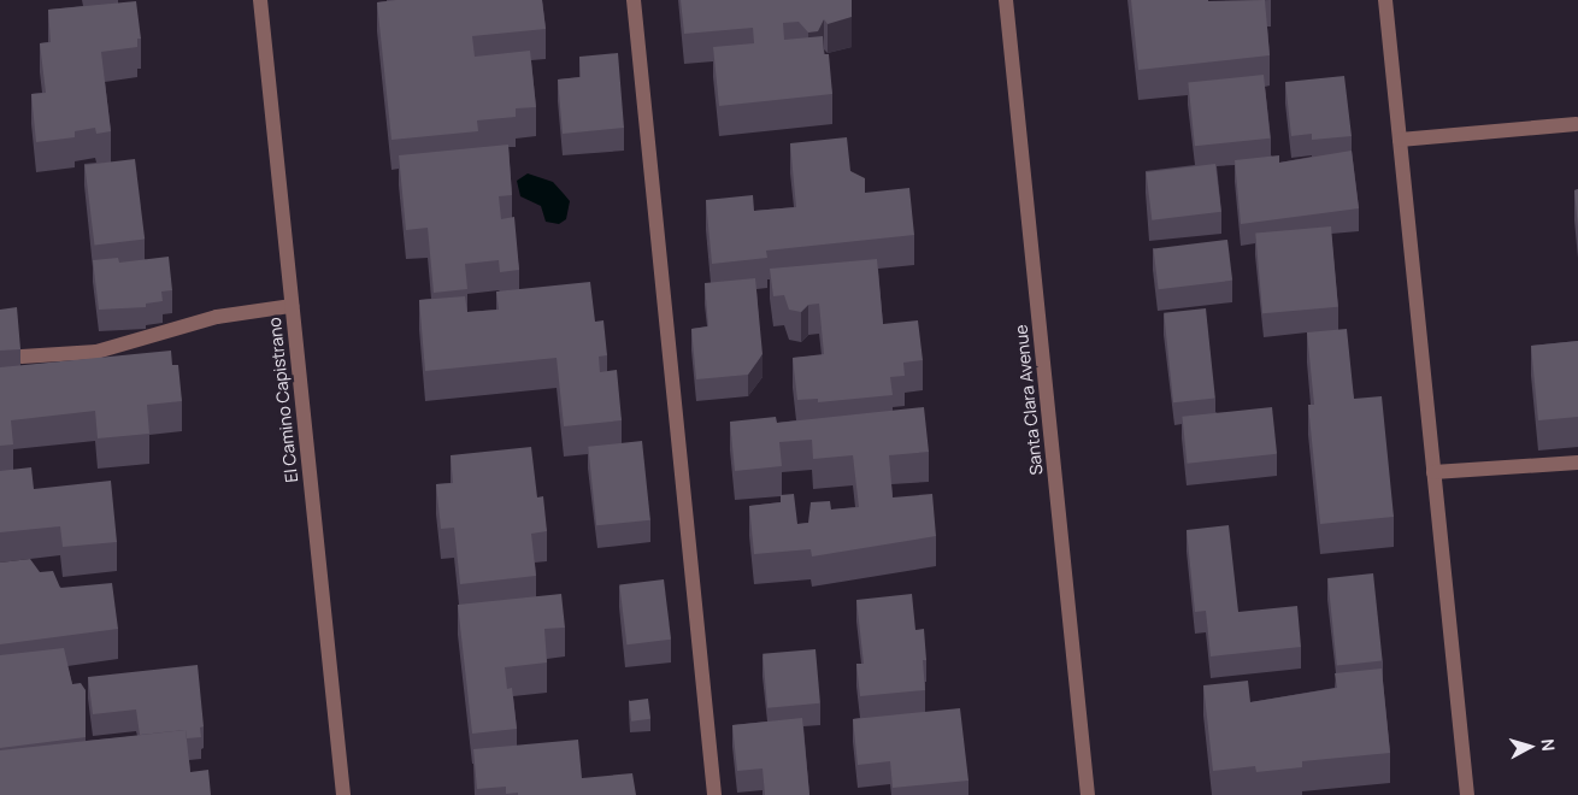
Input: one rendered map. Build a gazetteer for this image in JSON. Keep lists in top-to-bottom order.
{
  "streets": {
    "street": ["El Camino Capistrano", "Santa Clara Avenue"]
  },
  "north": "right"
}
